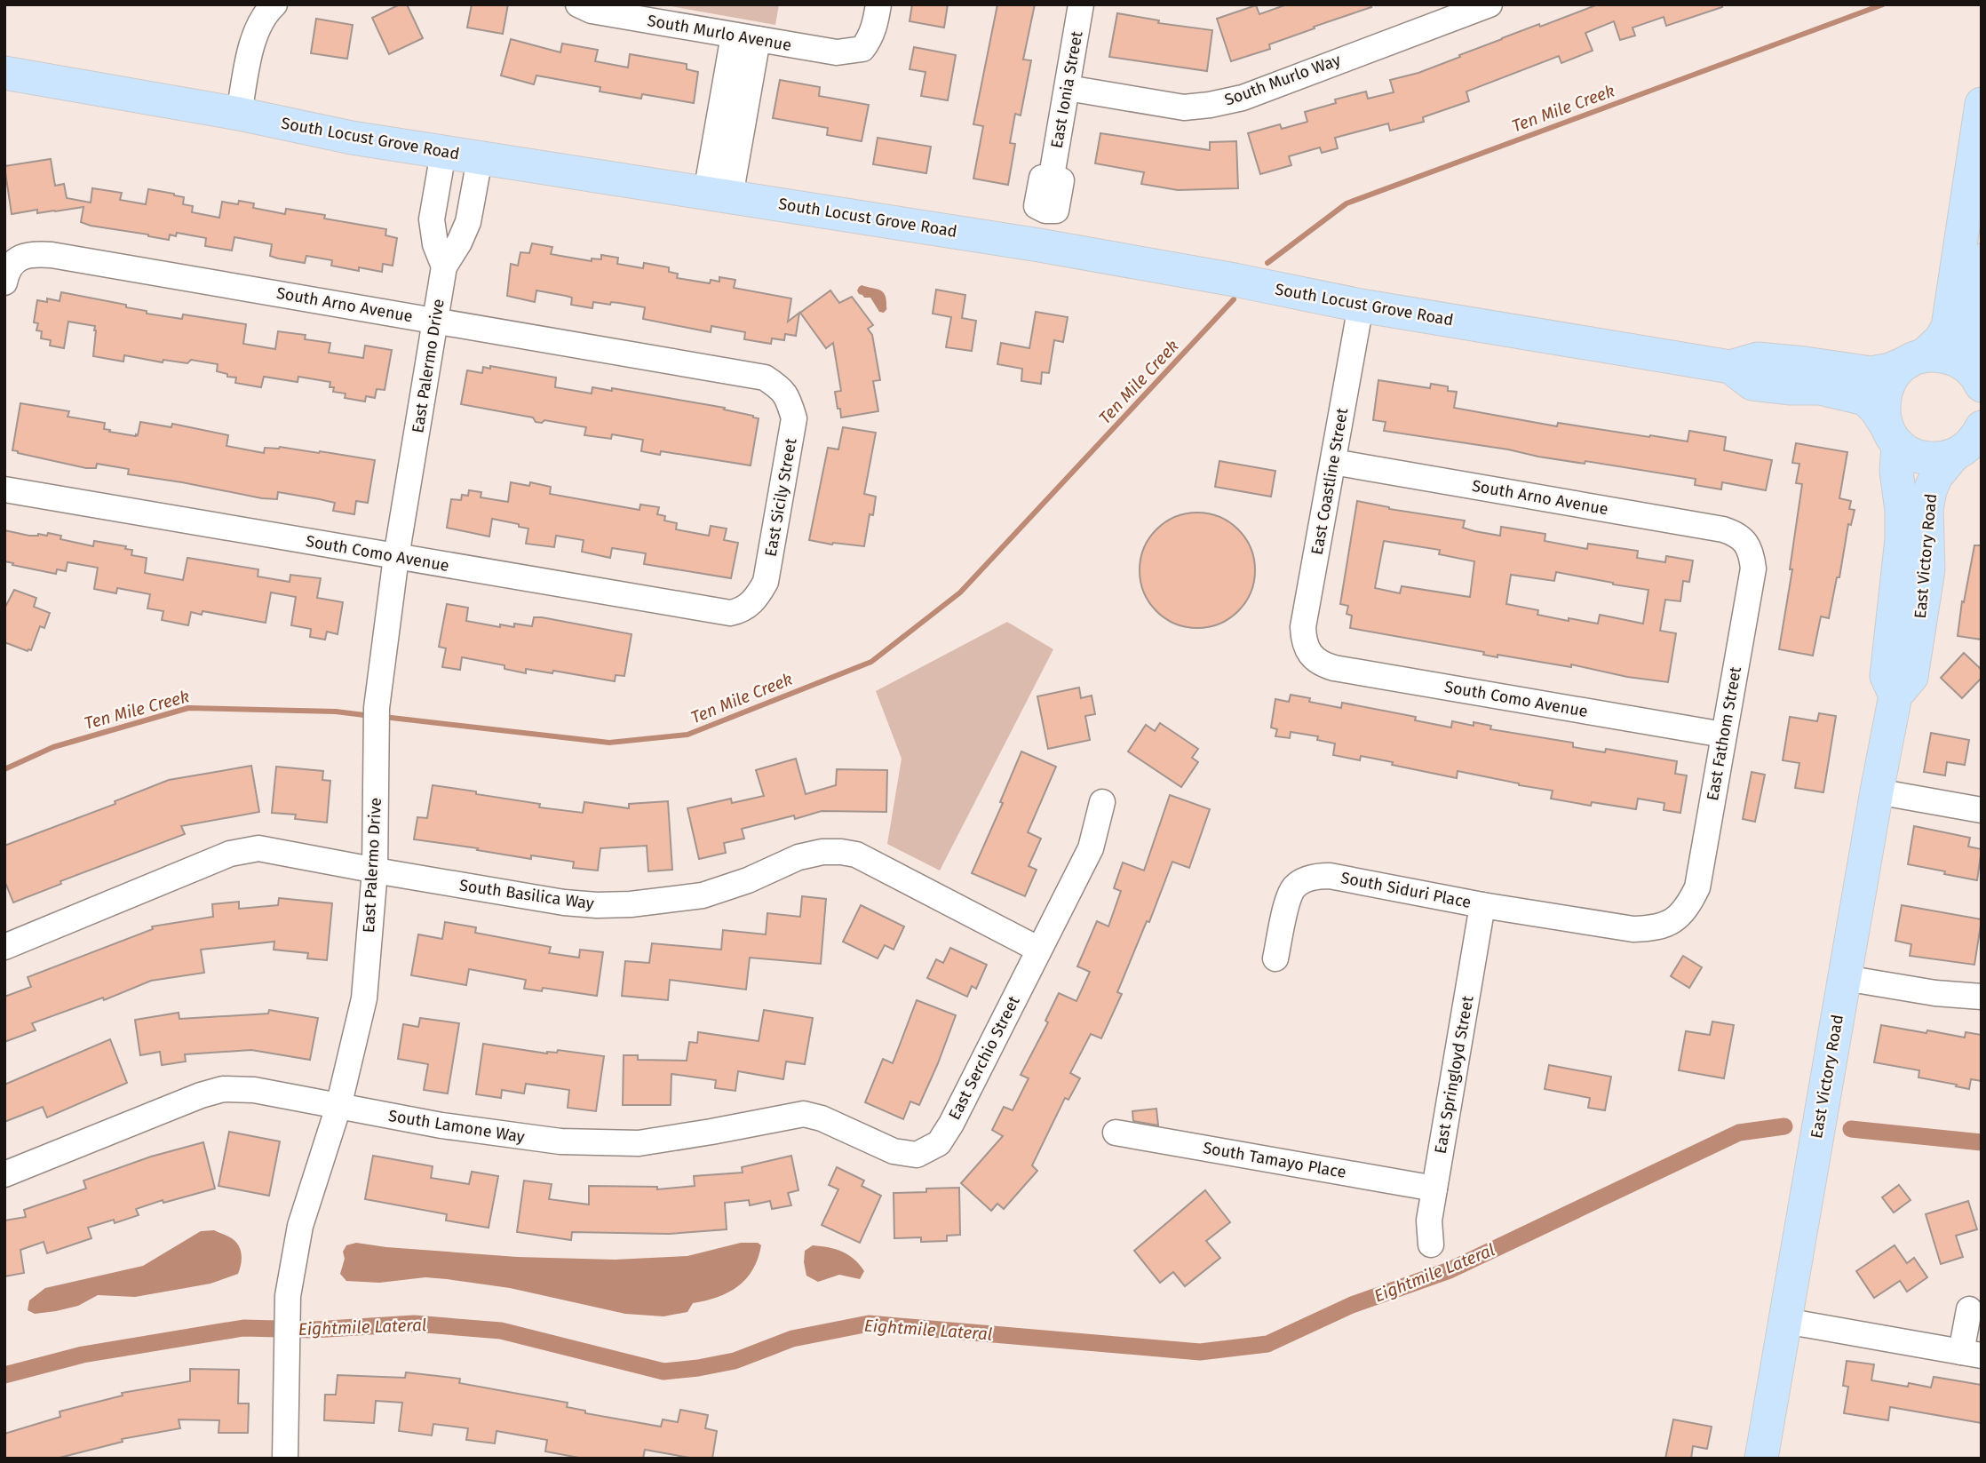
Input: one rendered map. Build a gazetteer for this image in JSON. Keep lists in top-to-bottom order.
{
  "streets": {
    "main road": ["South Locust Grove Road", "East Victory Road"],
    "street": [
      "South Murlo Avenue",
      "South Murlo Way",
      "East Ionia Street",
      "South Arno Avenue",
      "East Palermo Drive",
      "East Coastline Street",
      "East Sicily Street",
      "South Como Avenue",
      "East Fathom Street",
      "South Siduri Place",
      "South Basilica Way",
      "East Serchio Street",
      "East Springloyd Street",
      "South Lamone Way",
      "South Tamayo Place"
    ]
  },
  "crossings": [
    ["South Murlo Way", "East Ionia Street"],
    ["East Ionia Street", "South Locust Grove Road"],
    ["South Locust Grove Road", "East Palermo Drive"],
    ["South Locust Grove Road", "East Coastline Street"],
    ["South Locust Grove Road", "East Victory Road"],
    ["South Arno Avenue", "East Palermo Drive"],
    ["South Arno Avenue", "East Coastline Street"],
    ["South Arno Avenue", "East Sicily Street"],
    ["South Arno Avenue", "East Fathom Street"],
    ["East Palermo Drive", "South Como Avenue"],
    ["East Palermo Drive", "South Basilica Way"],
    ["East Palermo Drive", "South Lamone Way"],
    ["East Coastline Street", "South Como Avenue"],
    ["East Sicily Street", "South Como Avenue"],
    ["South Como Avenue", "East Fathom Street"],
    ["East Fathom Street", "South Siduri Place"],
    ["South Siduri Place", "East Springloyd Street"],
    ["South Basilica Way", "East Serchio Street"],
    ["East Serchio Street", "South Lamone Way"],
    ["East Springloyd Street", "South Tamayo Place"]
  ],
  "water": ["Ten Mile Creek", "Eightmile Lateral"]
}
